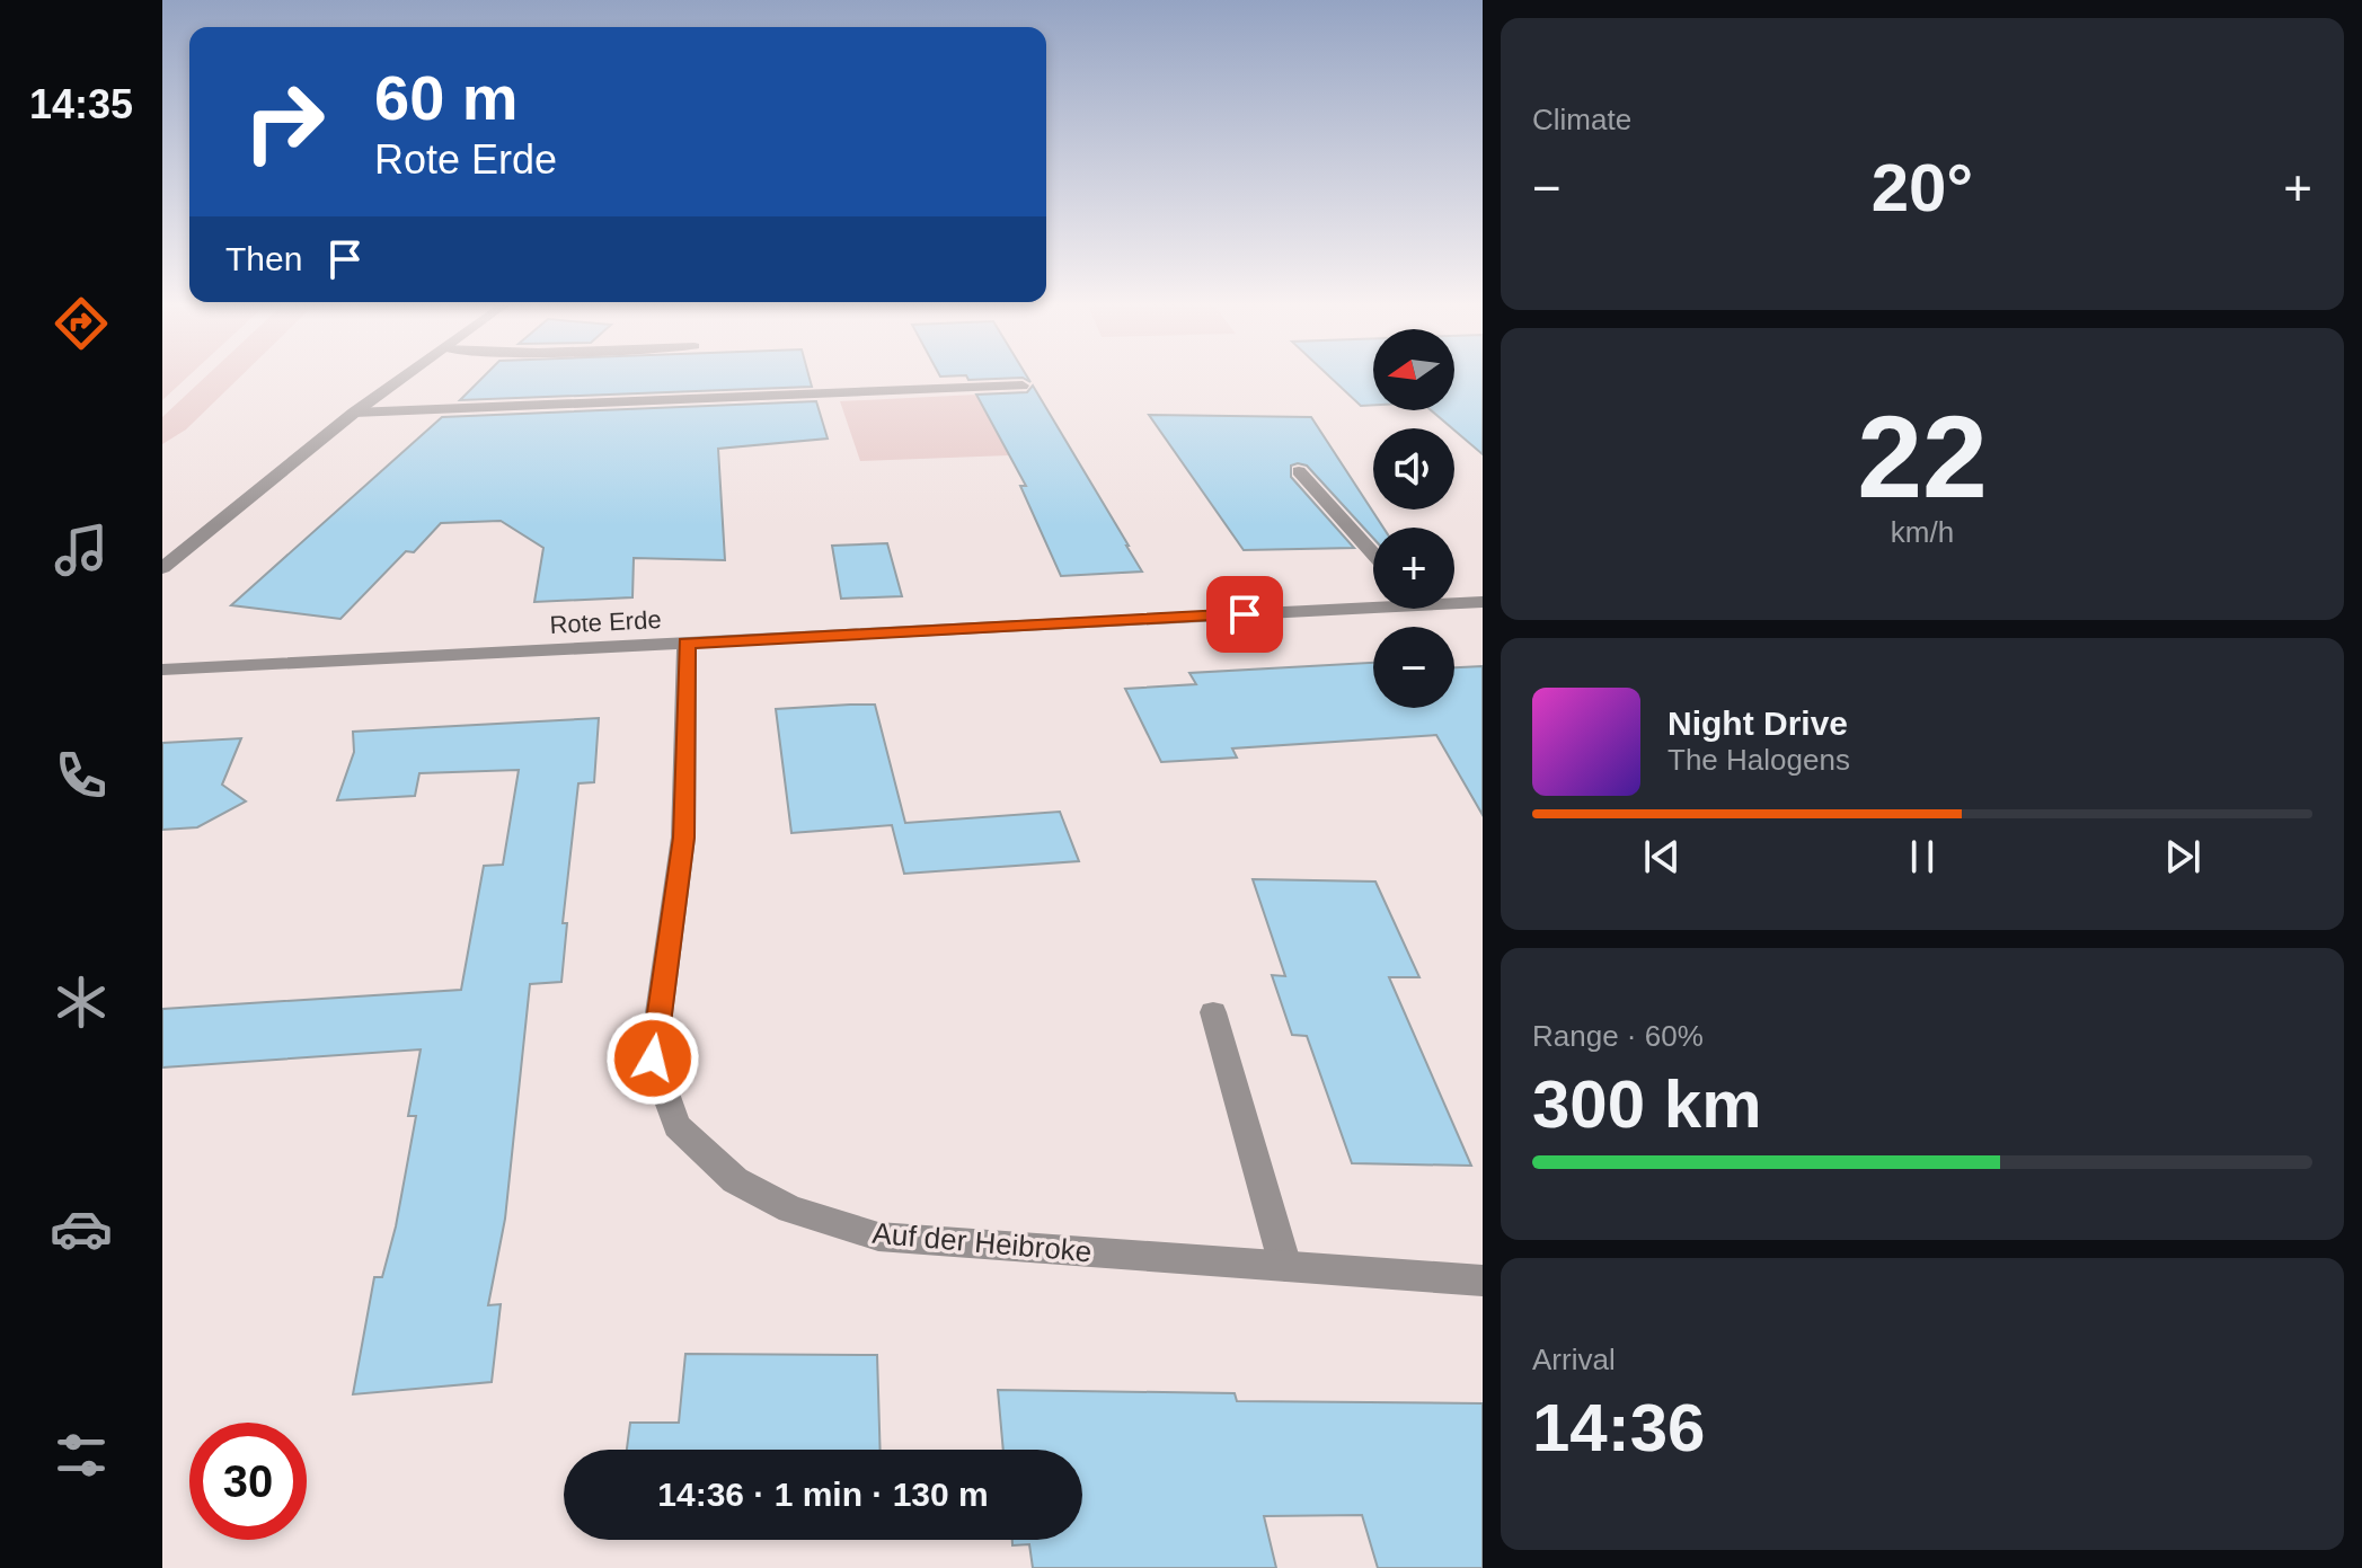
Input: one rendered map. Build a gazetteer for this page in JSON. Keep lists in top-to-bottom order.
{
  "streets": {
    "street": ["Rote Erde", "Auf der Heibroke"]
  },
  "crossings": [
    ["Rote Erde", "Auf der Heibroke"]
  ],
  "north": "left",
  "page": {
    "tabs": "14:35",
    "tile": [
      "Climate",
      ["22", "km/h"],
      ["Range · 60%", "300 km"],
      ["Arrival", "14:36"]
    ],
    "turn": ["60 m", "Rote Erde"],
    "heat": ["−", "20°", "+"],
    "then": "Then",
    "map_buttons": ["+", "−"],
    "song": ["Night Drive", "The Halogens"],
    "limit": "30",
    "trip": "14:36 · 1 min · 130 m"
  }
}
